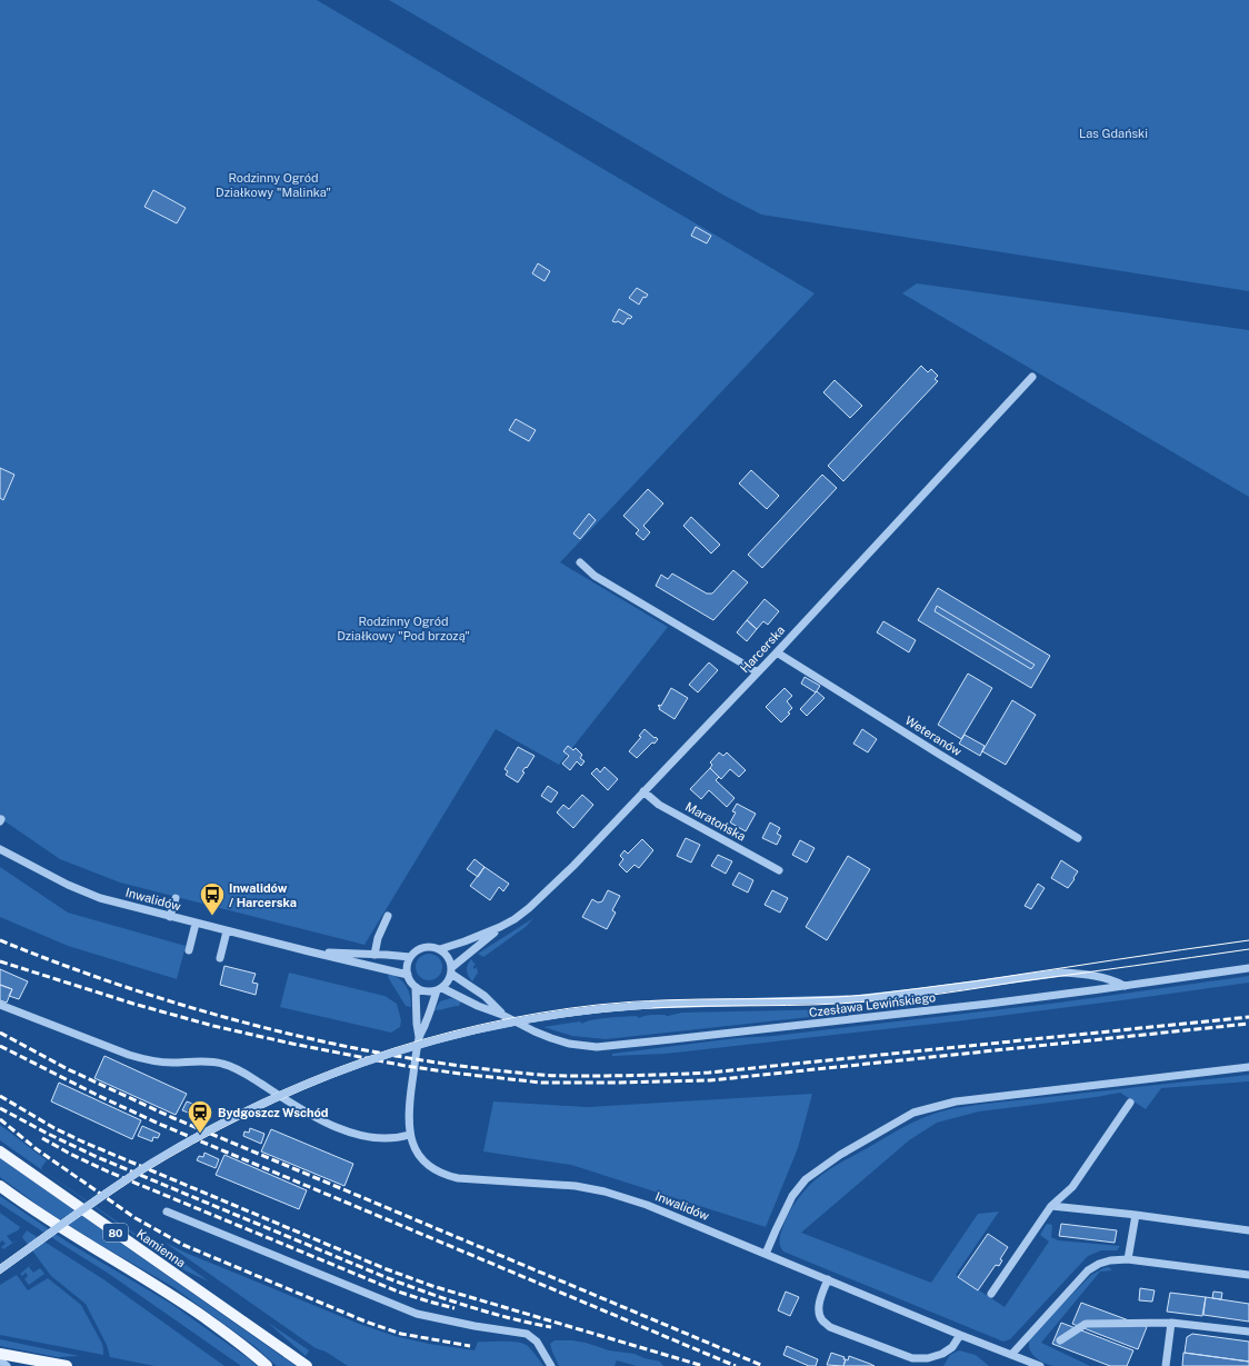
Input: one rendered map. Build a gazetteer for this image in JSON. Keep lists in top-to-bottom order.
{
  "streets": {
    "main road": ["80", "Kamienna"],
    "street": [
      "Harcerska",
      "Weteranów",
      "Maratońska",
      "Inwalidów",
      "Czesława Lewińskiego"
    ]
  },
  "crossings": [
    ["Harcerska", "Weteranów"],
    ["Harcerska", "Maratońska"],
    ["Harcerska", "Inwalidów"],
    ["Harcerska", "Czesława Lewińskiego"],
    ["Inwalidów", "Czesława Lewińskiego"]
  ],
  "parks": ["Las Gdański", "Rodzinny Ogród Działkowy \"Malinka\"", "Rodzinny Ogród Działkowy \"Pod brzozą\""],
  "places": {
    "bus stop": ["Inwalidów / Harcerska"],
    "station": ["Bydgoszcz Wschód"]
  }
}
